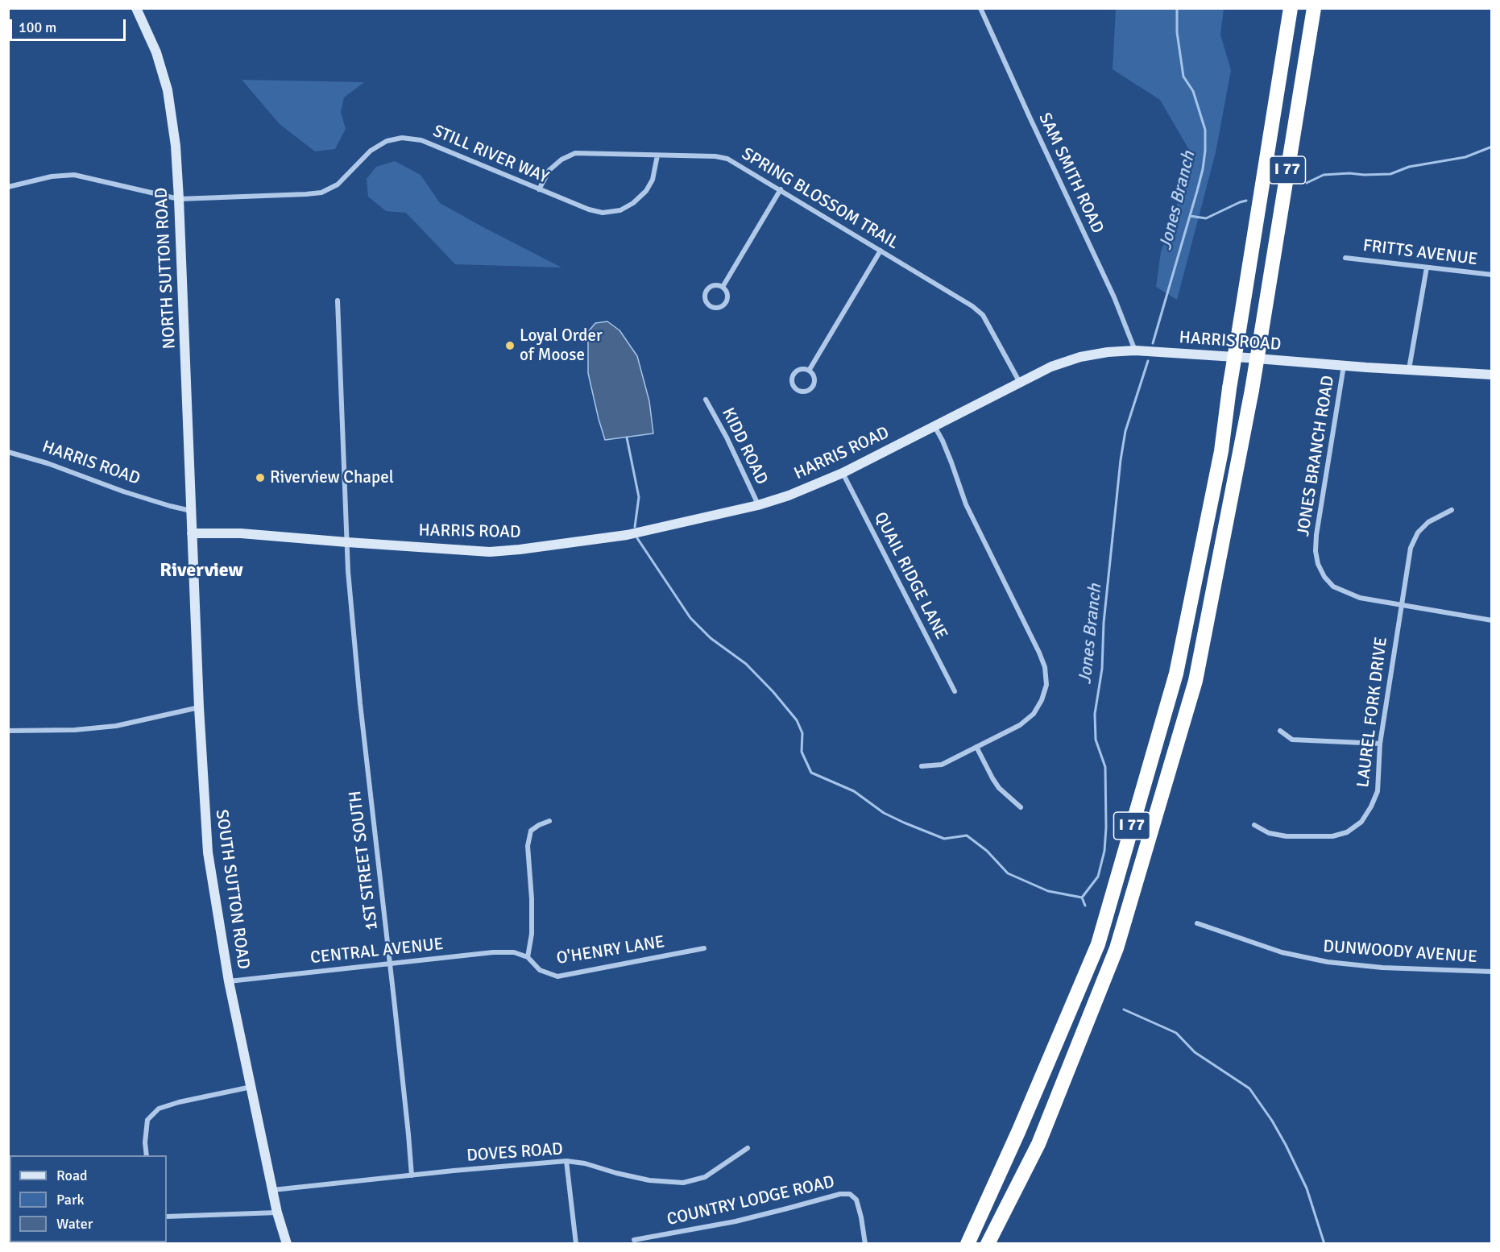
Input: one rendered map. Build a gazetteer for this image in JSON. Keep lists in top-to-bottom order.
{
  "streets": {
    "highway": ["I 77"],
    "street": [
      "STILL RIVER WAY",
      "SAM SMITH ROAD",
      "SPRING BLOSSOM TRAIL",
      "FRITTS AVENUE",
      "NORTH SUTTON ROAD",
      "HARRIS ROAD",
      "KIDD ROAD",
      "JONES BRANCH ROAD",
      "QUAIL RIDGE LANE",
      "LAUREL FORK DRIVE",
      "1ST STREET SOUTH",
      "SOUTH SUTTON ROAD",
      "O'HENRY LANE",
      "CENTRAL AVENUE",
      "DUNWOODY AVENUE",
      "DOVES ROAD",
      "COUNTRY LODGE ROAD"
    ]
  },
  "crossings": [
    ["STILL RIVER WAY", "SPRING BLOSSOM TRAIL"],
    ["STILL RIVER WAY", "NORTH SUTTON ROAD"],
    ["SAM SMITH ROAD", "HARRIS ROAD"],
    ["SPRING BLOSSOM TRAIL", "HARRIS ROAD"],
    ["NORTH SUTTON ROAD", "HARRIS ROAD"],
    ["NORTH SUTTON ROAD", "SOUTH SUTTON ROAD"],
    ["HARRIS ROAD", "KIDD ROAD"],
    ["HARRIS ROAD", "JONES BRANCH ROAD"],
    ["HARRIS ROAD", "QUAIL RIDGE LANE"],
    ["HARRIS ROAD", "1ST STREET SOUTH"],
    ["HARRIS ROAD", "SOUTH SUTTON ROAD"],
    ["JONES BRANCH ROAD", "LAUREL FORK DRIVE"],
    ["1ST STREET SOUTH", "CENTRAL AVENUE"],
    ["1ST STREET SOUTH", "DOVES ROAD"],
    ["SOUTH SUTTON ROAD", "CENTRAL AVENUE"],
    ["SOUTH SUTTON ROAD", "DOVES ROAD"],
    ["O'HENRY LANE", "CENTRAL AVENUE"]
  ],
  "districts": ["Riverview"],
  "water": ["Jones Branch"],
  "places": ["Loyal Order of Moose", "Riverview Chapel"],
  "legend": ["Road", "Park", "Water"],
  "scale_bar": "100 m"
}
